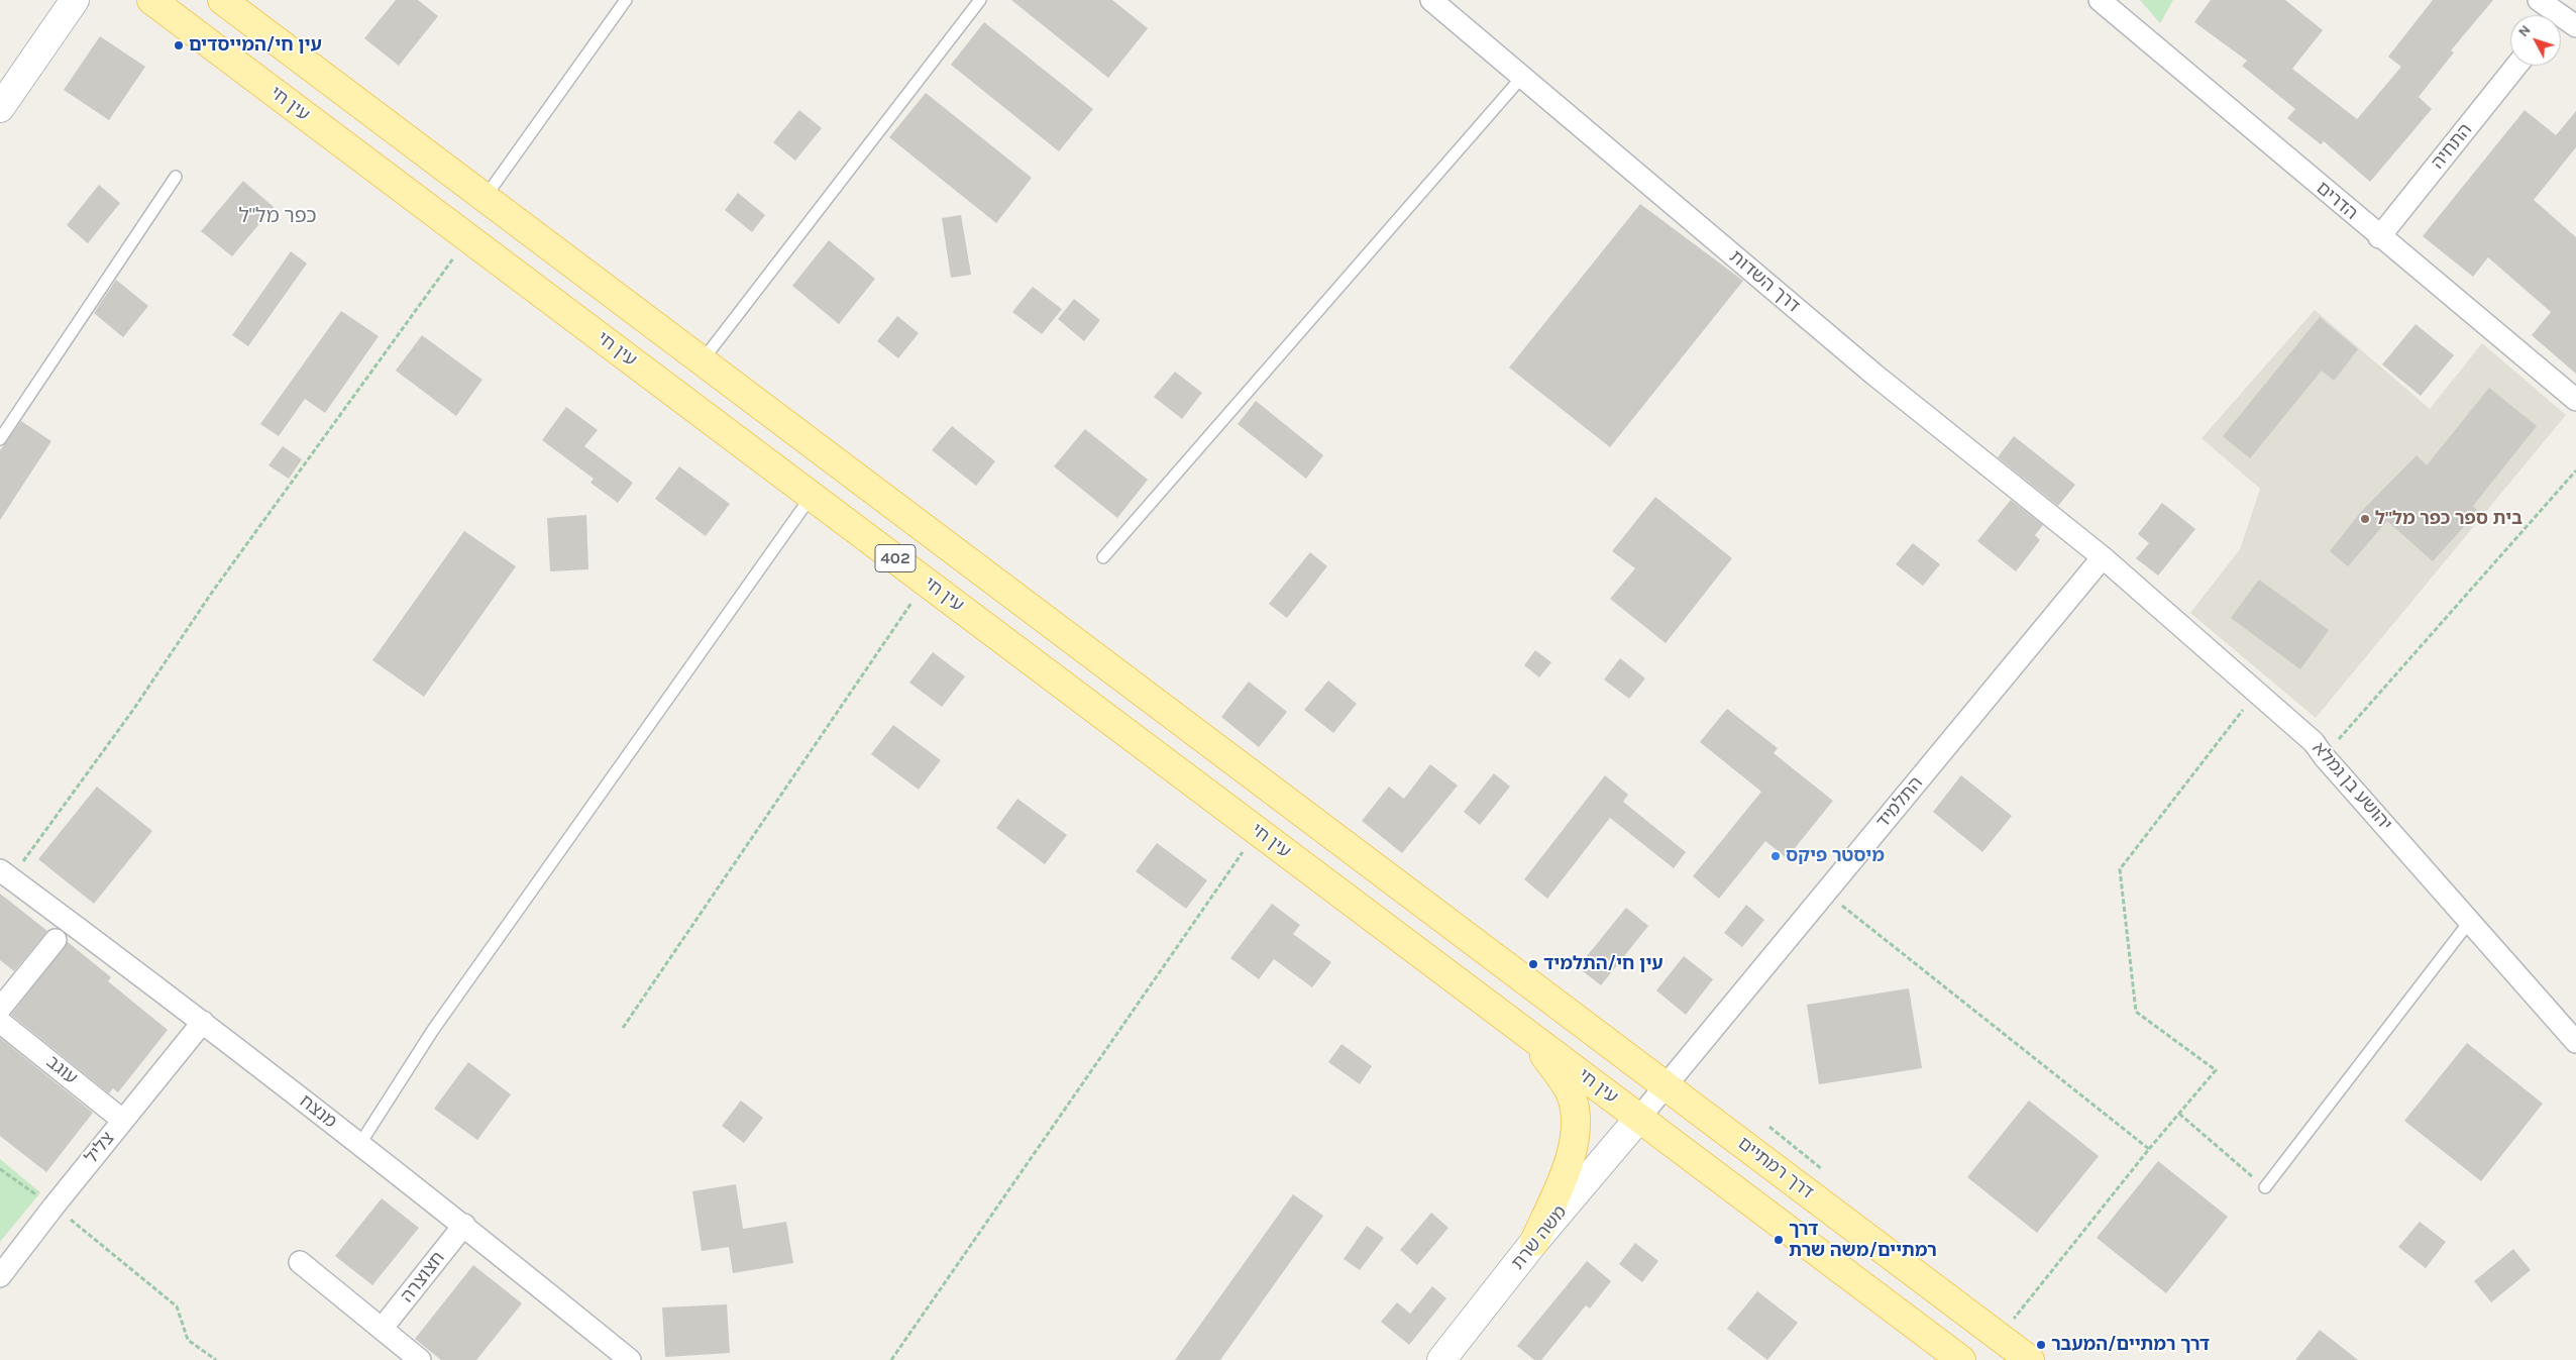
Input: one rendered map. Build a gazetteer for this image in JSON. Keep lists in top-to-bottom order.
{
  "streets": {
    "main road": ["עין חי", "402", "דרך רמתיים"],
    "street": [
      "התחיה",
      "הדרים",
      "דרך השדות",
      "יהושע בן גמלא",
      "התלמיד",
      "עוגב",
      "מנצח",
      "צליל",
      "משה שרת",
      "חצוצרה"
    ]
  },
  "crossings": [
    ["עין חי", "402"],
    ["עין חי", "התלמיד"],
    ["עין חי", "משה שרת"],
    ["התחיה", "הדרים"],
    ["דרך השדות", "יהושע בן גמלא"],
    ["דרך השדות", "התלמיד"],
    ["402", "התלמיד"],
    ["402", "דרך רמתיים"],
    ["402", "משה שרת"],
    ["יהושע בן גמלא", "התלמיד"],
    ["התלמיד", "דרך רמתיים"],
    ["התלמיד", "משה שרת"],
    ["עוגב", "צליל"],
    ["מנצח", "צליל"],
    ["מנצח", "חצוצרה"]
  ],
  "districts": ["כפר מל\"ל"],
  "places": [
    "עין חי/המייסדים",
    "בית ספר כפר מל\"ל",
    "מיסטר פיקס",
    "עין חי/התלמיד",
    "דרך רמתיים/משה שרת",
    "דרך רמתיים/המעבר"
  ],
  "north": "top left"
}
